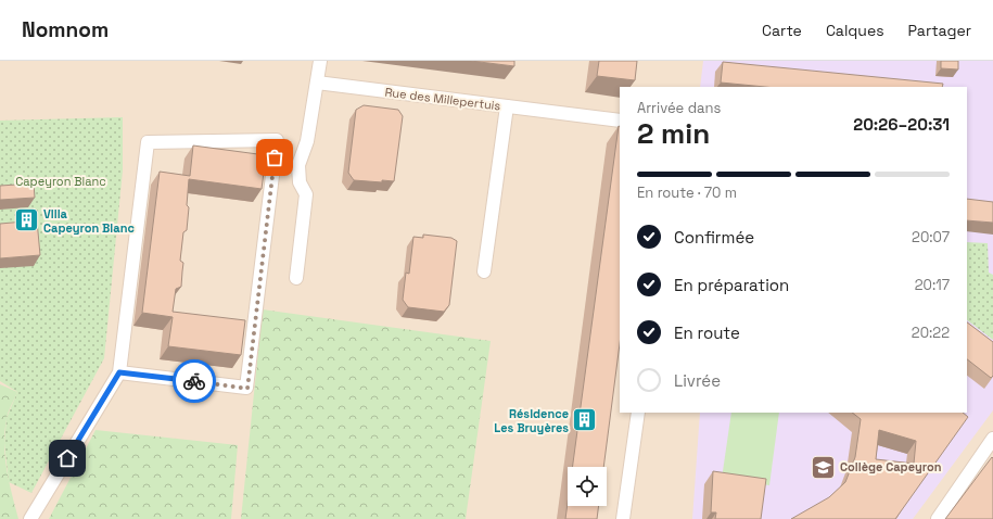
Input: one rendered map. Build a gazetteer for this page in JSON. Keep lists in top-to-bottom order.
{
  "streets": {
    "street": ["Rue des Millepertuis"]
  },
  "parks": ["Capeyron Blanc"],
  "places": {
    "building": ["Villa Capeyron Blanc", "Résidence Les Bruyères"],
    "school or university": ["Collège Capeyron"]
  },
  "page": {
    "header": "Nomnom",
    "nav": ["Carte", "Calques", "Partager"],
    "heading": ["2 min", "Arrivée dans", "20:26–20:31"],
    "bar": "En route · 70 m",
    "list": [
      ["Confirmée", "20:07"],
      ["En préparation", "20:17"],
      ["En route", "20:22"],
      "Livrée"
    ]
  }
}
